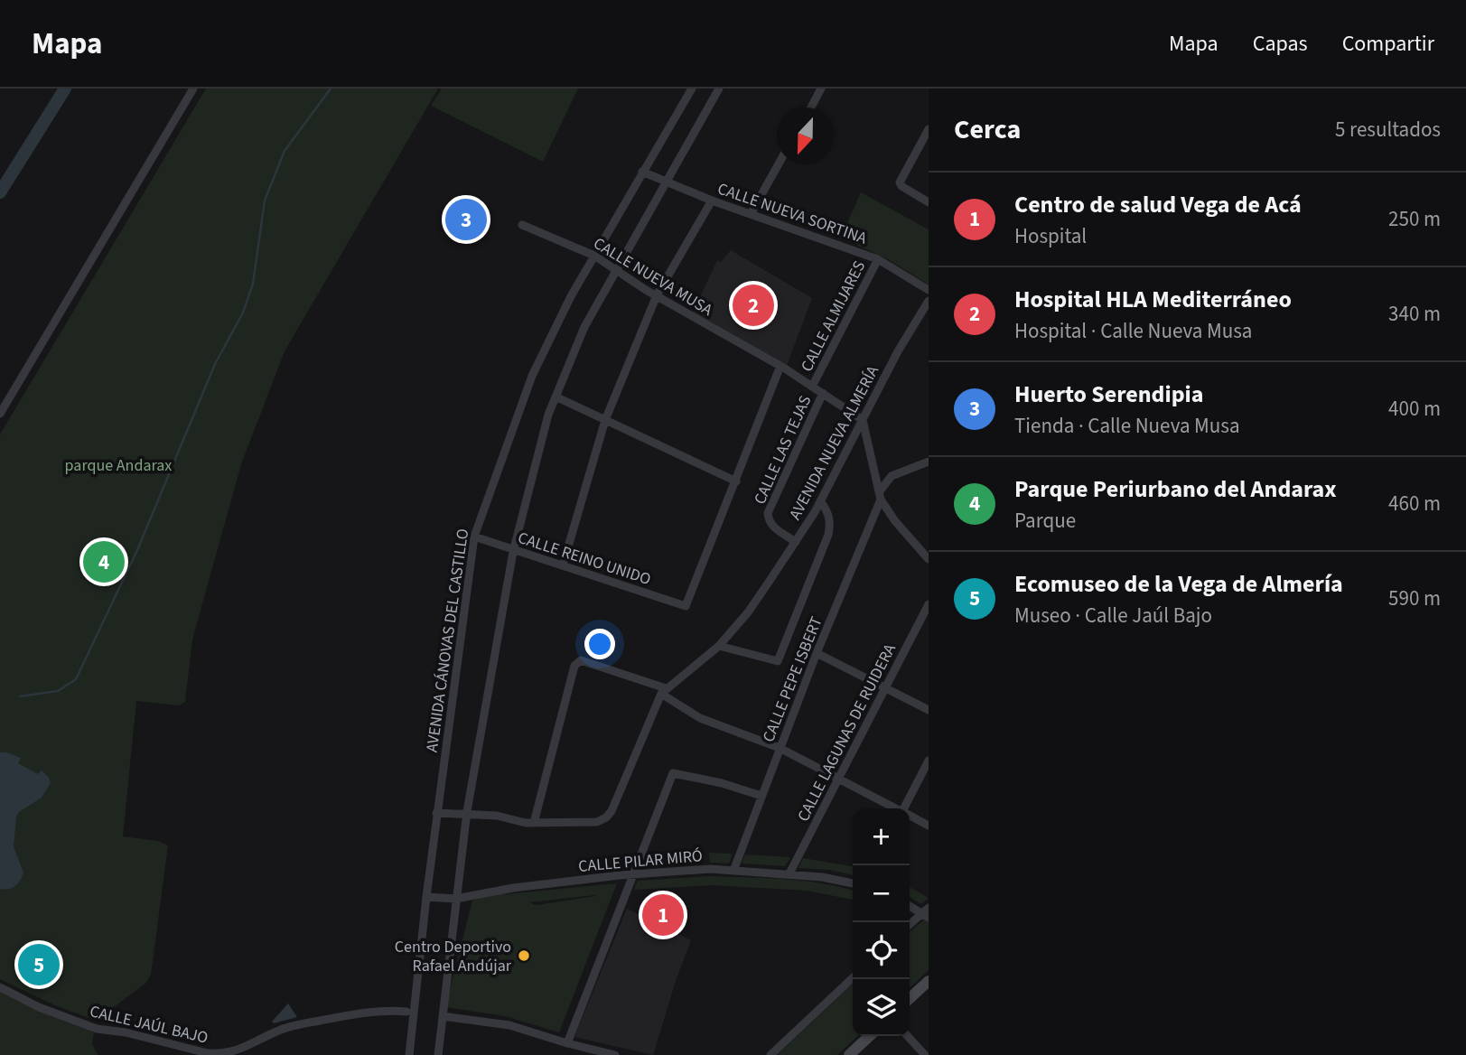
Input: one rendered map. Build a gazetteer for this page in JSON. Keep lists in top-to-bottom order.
{
  "streets": {
    "street": [
      "CALLE NUEVA SORTINA",
      "CALLE NUEVA MUSA",
      "CALLE ALMIJARES",
      "AVENIDA NUEVA ALMERÍA",
      "CALLE LAS TEJAS",
      "CALLE REINO UNIDO",
      "AVENIDA CÁNOVAS DEL CASTILLO",
      "CALLE PEPE ISBERT",
      "CALLE LAGUNAS DE RUIDERA",
      "CALLE PILAR MIRÓ",
      "CALLE JAÚL BAJO"
    ]
  },
  "crossings": [
    ["CALLE NUEVA SORTINA", "CALLE ALMIJARES"],
    ["CALLE NUEVA SORTINA", "AVENIDA CÁNOVAS DEL CASTILLO"],
    ["CALLE NUEVA MUSA", "CALLE ALMIJARES"],
    ["CALLE NUEVA MUSA", "AVENIDA NUEVA ALMERÍA"],
    ["CALLE NUEVA MUSA", "CALLE LAS TEJAS"],
    ["CALLE NUEVA MUSA", "AVENIDA CÁNOVAS DEL CASTILLO"],
    ["AVENIDA NUEVA ALMERÍA", "CALLE LAS TEJAS"],
    ["AVENIDA NUEVA ALMERÍA", "AVENIDA CÁNOVAS DEL CASTILLO"],
    ["CALLE REINO UNIDO", "AVENIDA CÁNOVAS DEL CASTILLO"],
    ["AVENIDA CÁNOVAS DEL CASTILLO", "CALLE PILAR MIRÓ"],
    ["CALLE PEPE ISBERT", "CALLE PILAR MIRÓ"],
    ["CALLE LAGUNAS DE RUIDERA", "CALLE PILAR MIRÓ"]
  ],
  "parks": ["parque Andarax"],
  "places": ["Centro Deportivo Rafael Andújar"],
  "north": "bottom",
  "page": {
    "header": "Mapa",
    "nav": ["Mapa", "Capas", "Compartir"],
    "heading": ["Cerca", "5 resultados"],
    "list": [
      {
        "mark": "1",
        "name": "Centro de salud Vega de Acá",
        "note": "Hospital",
        "value": "250 m"
      },
      {
        "mark": "2",
        "name": "Hospital HLA Mediterráneo",
        "note": "Hospital · Calle Nueva Musa",
        "value": "340 m"
      },
      {
        "mark": "3",
        "name": "Huerto Serendipia",
        "note": "Tienda · Calle Nueva Musa",
        "value": "400 m"
      },
      {
        "mark": "4",
        "name": "Parque Periurbano del Andarax",
        "note": "Parque",
        "value": "460 m"
      },
      {
        "mark": "5",
        "name": "Ecomuseo de la Vega de Almería",
        "note": "Museo · Calle Jaúl Bajo",
        "value": "590 m"
      }
    ],
    "pins": [
      "3",
      "2",
      "4",
      "1",
      "5"
    ],
    "map_buttons": ["+", "−"]
  }
}
